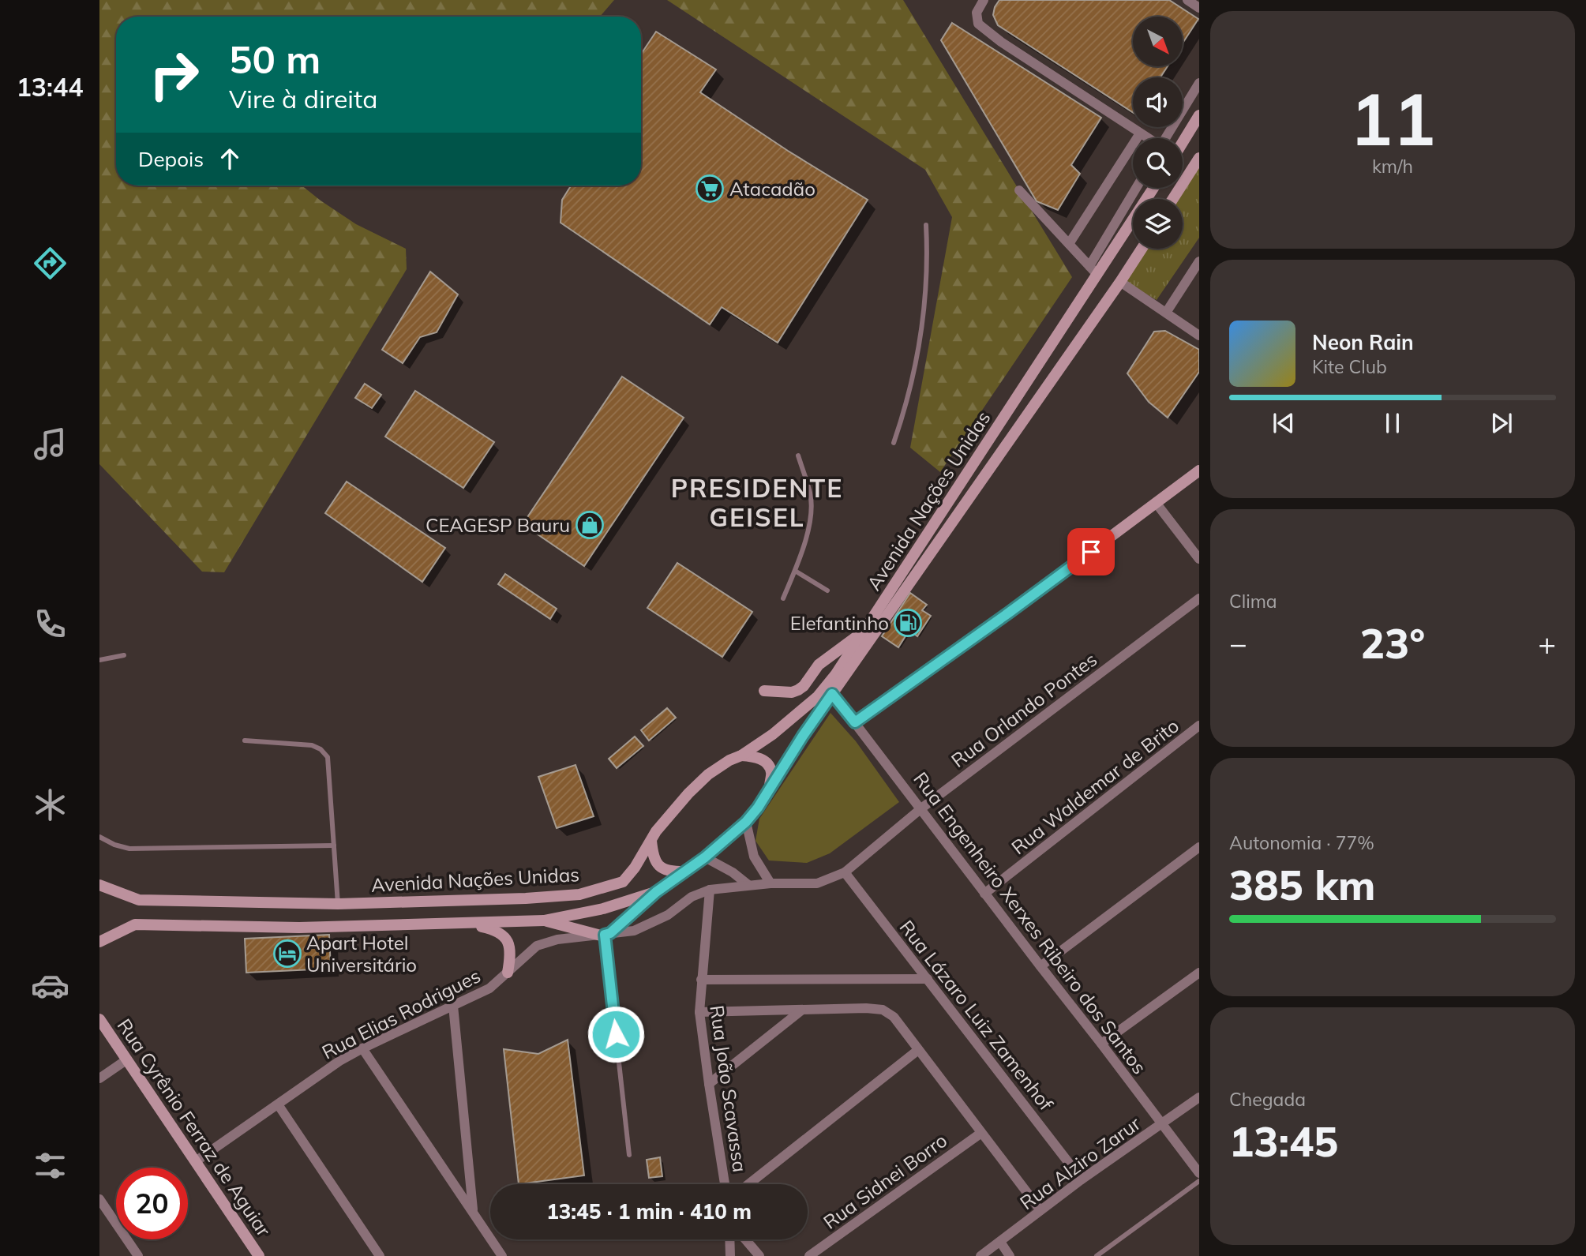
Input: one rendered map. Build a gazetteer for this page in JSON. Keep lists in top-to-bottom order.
{
  "streets": {
    "main road": ["Avenida Nações Unidas", "Rua Engenheiro Xerxes Ribeiro dos Santos", "Rua Cyrênio Ferraz de Aguiar"],
    "street": [
      "Rua Orlando Pontes",
      "Rua Waldemar de Brito",
      "Rua Elias Rodrigues",
      "Rua Lázaro Luiz Zamenhof",
      "Rua João Scavassa",
      "Rua Alziro Zarur",
      "Rua Sidnei Borro"
    ]
  },
  "crossings": [
    ["Avenida Nações Unidas", "Rua Engenheiro Xerxes Ribeiro dos Santos"],
    ["Rua Orlando Pontes", "Rua Engenheiro Xerxes Ribeiro dos Santos"],
    ["Rua Orlando Pontes", "Rua Elias Rodrigues"],
    ["Rua Orlando Pontes", "Rua Lázaro Luiz Zamenhof"],
    ["Rua Orlando Pontes", "Rua João Scavassa"],
    ["Rua Waldemar de Brito", "Rua Engenheiro Xerxes Ribeiro dos Santos"],
    ["Rua Engenheiro Xerxes Ribeiro dos Santos", "Rua Alziro Zarur"],
    ["Rua Elias Rodrigues", "Rua João Scavassa"],
    ["Rua Elias Rodrigues", "Rua Cyrênio Ferraz de Aguiar"],
    ["Rua Lázaro Luiz Zamenhof", "Rua Alziro Zarur"]
  ],
  "districts": ["PRESIDENTE GEISEL"],
  "places": {
    "supermarket": ["Atacadão"],
    "shop": ["CEAGESP Bauru"],
    "fuel station": ["Elefantinho"],
    "hotel": ["Apart Hotel Universitário"]
  },
  "north": "bottom right",
  "page": {
    "tabs": "13:44",
    "tile": [
      ["11", "km/h"],
      "Clima",
      ["Autonomia · 77%", "385 km"],
      ["Chegada", "13:45"]
    ],
    "turn": ["50 m", "Vire à direita"],
    "then": "Depois",
    "song": ["Neon Rain", "Kite Club"],
    "heat": ["−", "23°", "+"],
    "limit": "20",
    "trip": "13:45 · 1 min · 410 m"
  }
}
